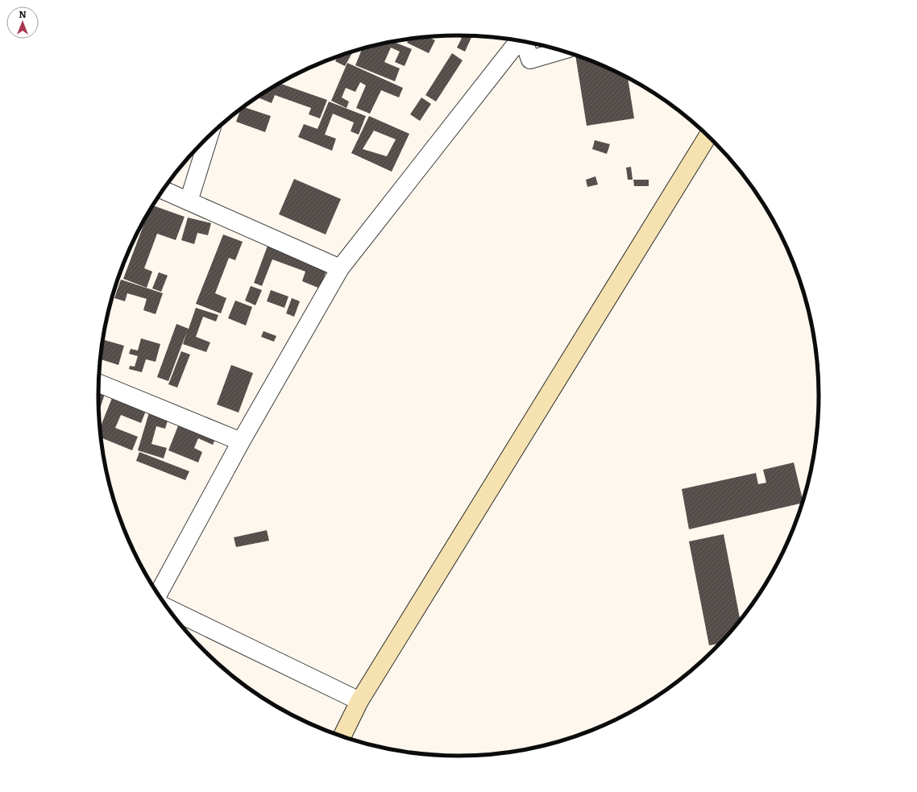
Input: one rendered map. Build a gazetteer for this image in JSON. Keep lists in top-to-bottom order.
{
  "north": "top"
}
